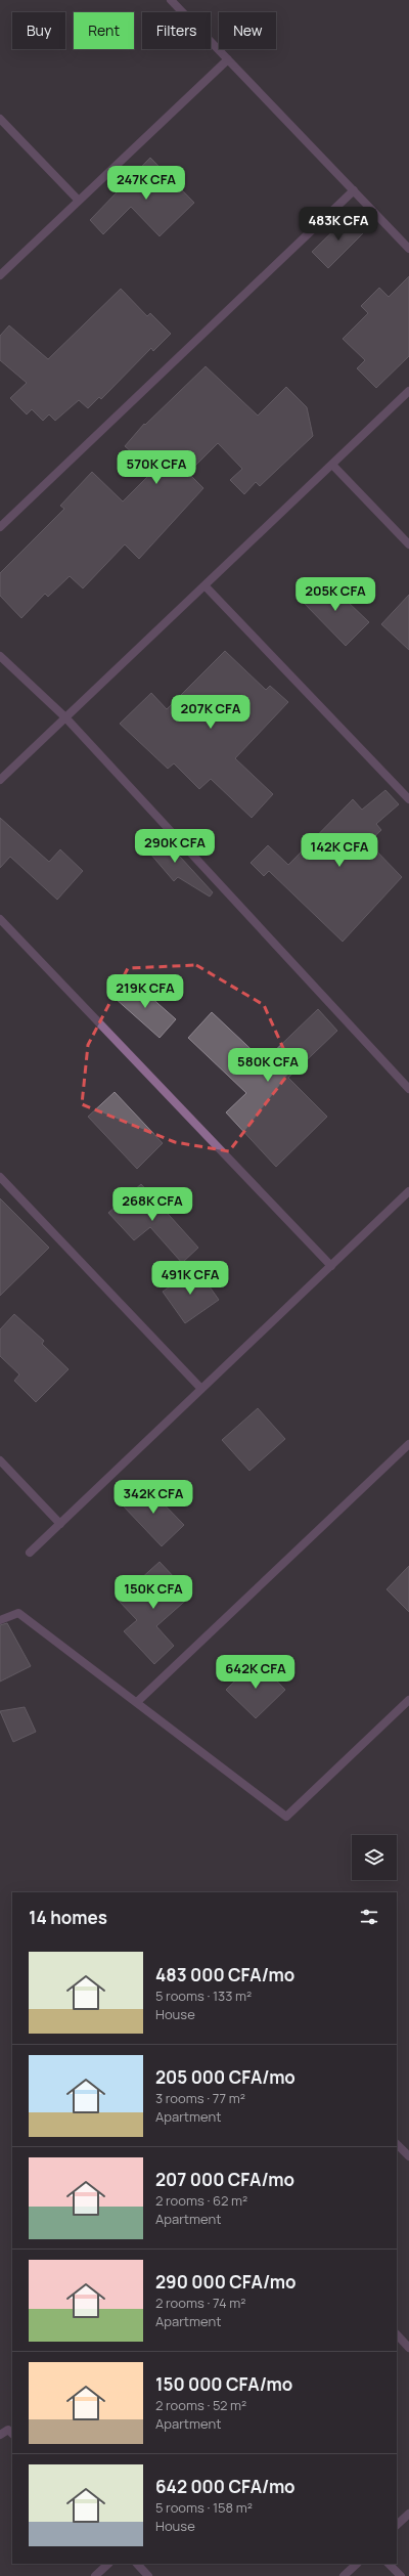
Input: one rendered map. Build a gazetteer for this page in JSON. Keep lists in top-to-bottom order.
{
  "page": {
    "chip": [
      "Buy",
      "Rent",
      "Filters",
      "New"
    ],
    "price": [
      "247K CFA",
      "483K CFA",
      "570K CFA",
      "205K CFA",
      "207K CFA",
      "290K CFA",
      "142K CFA",
      "219K CFA",
      "580K CFA",
      "268K CFA",
      "491K CFA",
      "342K CFA",
      "150K CFA",
      "642K CFA"
    ],
    "heading": "14 homes",
    "list": [
      {
        "name": "483 000 CFA/mo",
        "note": "5 rooms · 133 m² · House"
      },
      {
        "name": "205 000 CFA/mo",
        "note": "3 rooms · 77 m² · Apartment"
      },
      {
        "name": "207 000 CFA/mo",
        "note": "2 rooms · 62 m² · Apartment"
      },
      {
        "name": "290 000 CFA/mo",
        "note": "2 rooms · 74 m² · Apartment"
      },
      {
        "name": "150 000 CFA/mo",
        "note": "2 rooms · 52 m² · Apartment"
      },
      {
        "name": "642 000 CFA/mo",
        "note": "5 rooms · 158 m² · House"
      }
    ]
  }
}
